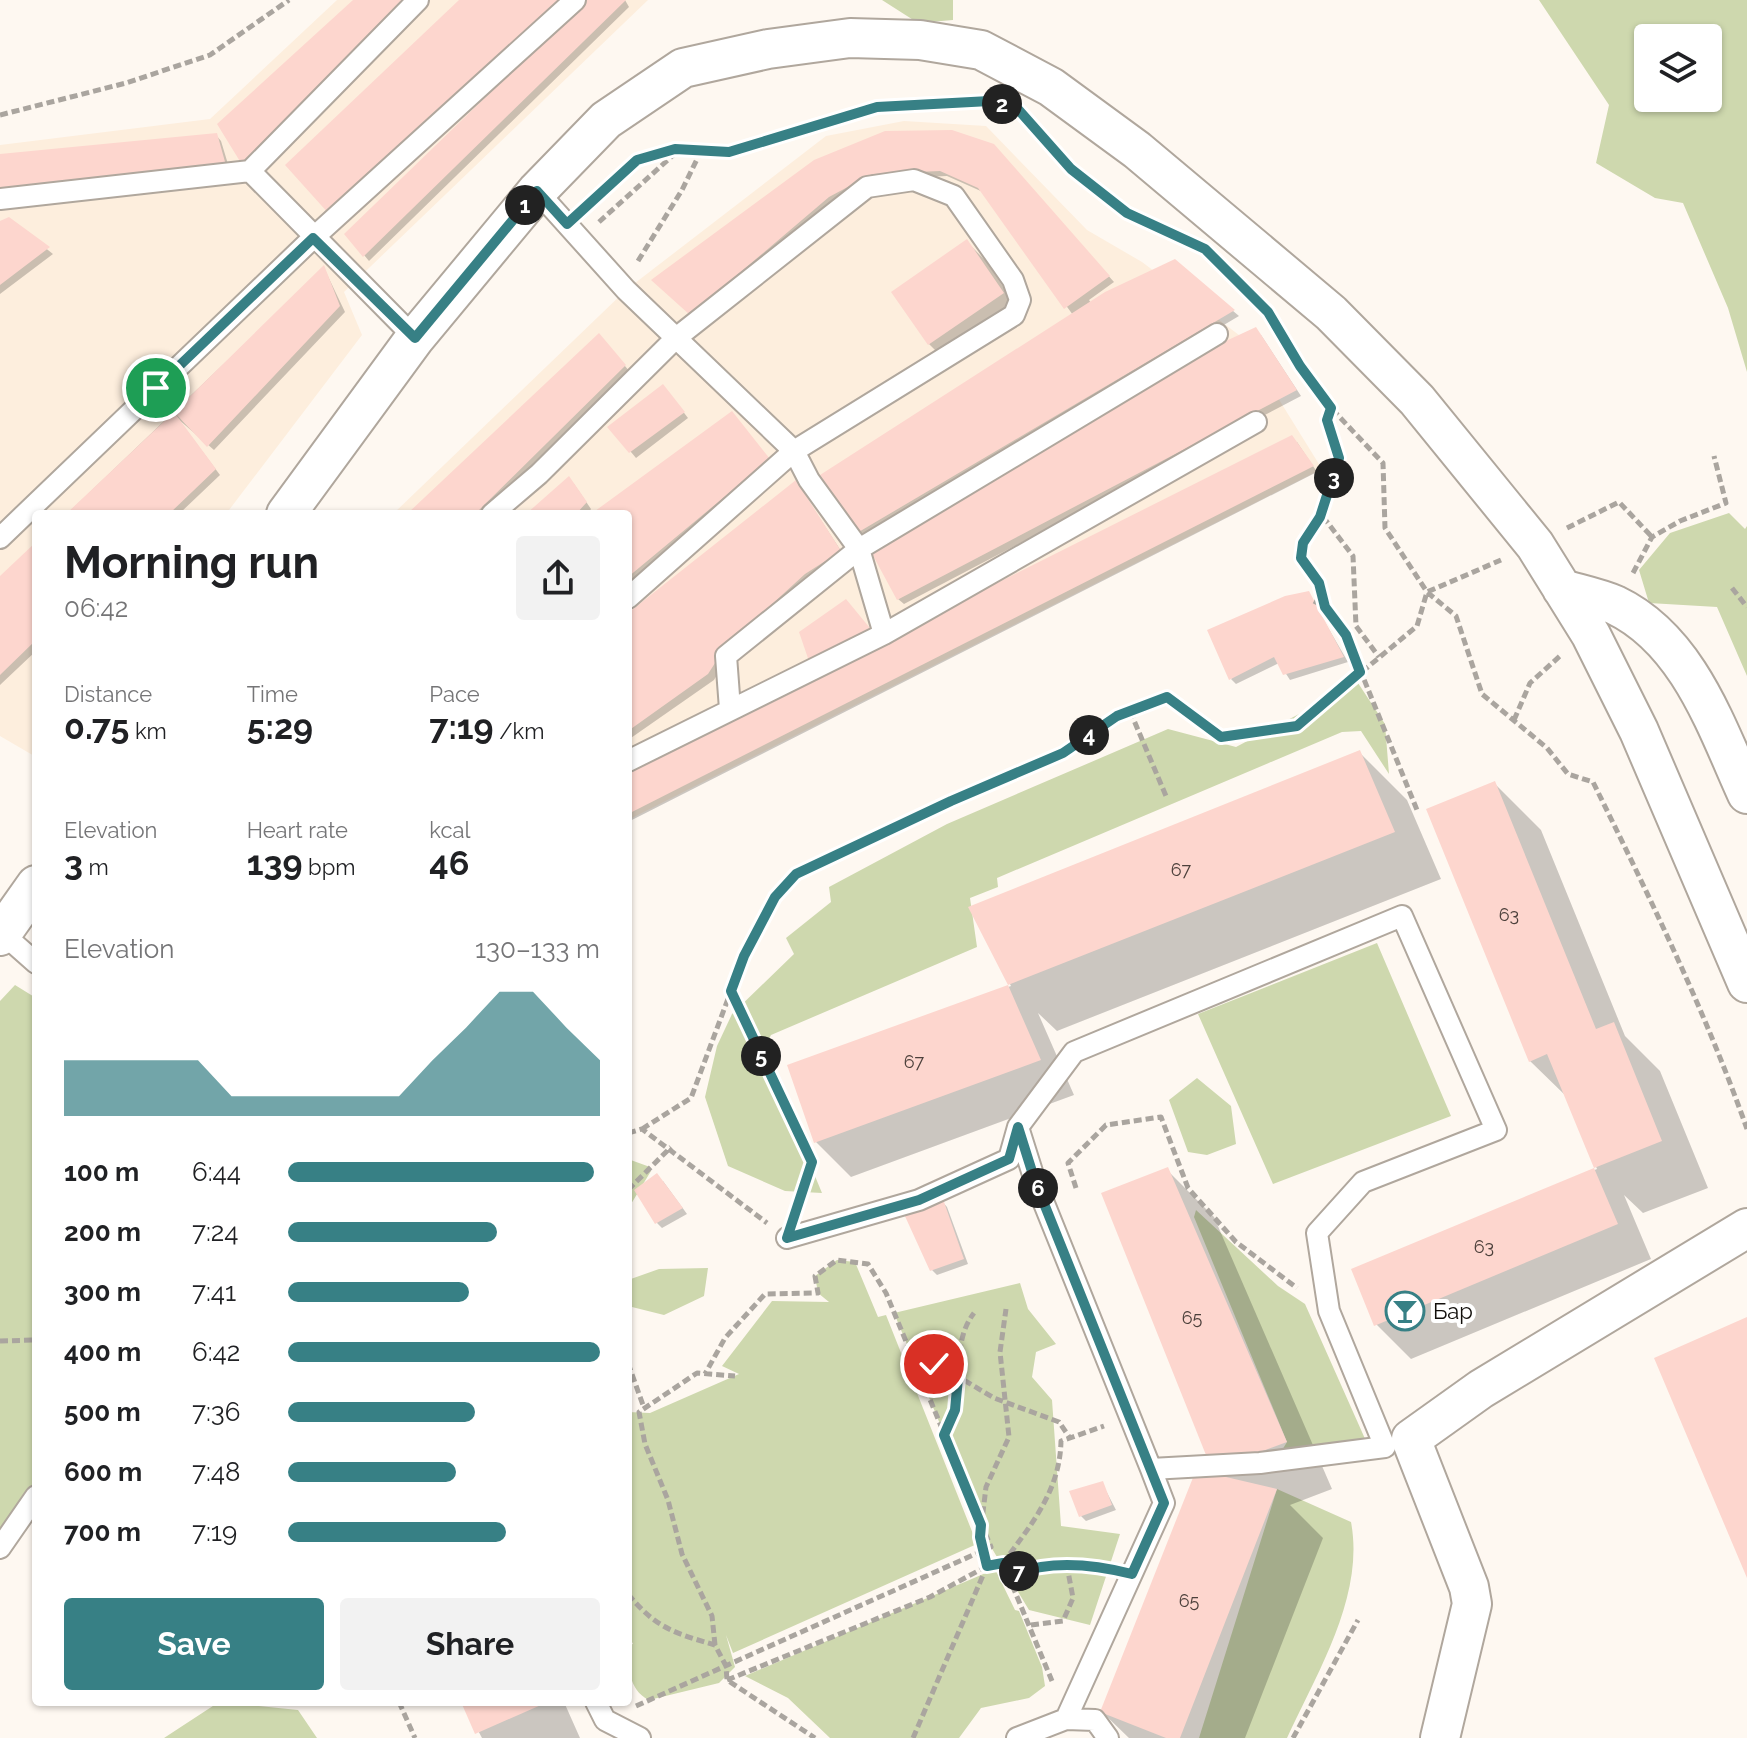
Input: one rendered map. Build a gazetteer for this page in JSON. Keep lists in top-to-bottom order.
{
  "places": {
    "bar": ["Бар"]
  },
  "house_numbers": [
    "67",
    "63",
    "67",
    "63",
    "65",
    "65"
  ],
  "page": {
    "pins": [
      "2",
      "1",
      "3",
      "4",
      "5",
      "6",
      "7"
    ],
    "heading": ["Morning run", "06:42"],
    "stats": [
      ["Distance", "0.75 km"],
      ["Time", "5:29"],
      ["Pace", "7:19 /km"],
      ["Elevation", "3 m"],
      ["Heart rate", "139 bpm"],
      ["kcal", "46"]
    ],
    "chart": ["Elevation", "130–133 m"],
    "list": [
      {
        "name": "100 m",
        "note": "6:44"
      },
      {
        "name": "200 m",
        "note": "7:24"
      },
      {
        "name": "300 m",
        "note": "7:41"
      },
      {
        "name": "400 m",
        "note": "6:42"
      },
      {
        "name": "500 m",
        "note": "7:36"
      },
      {
        "name": "600 m",
        "note": "7:48"
      },
      {
        "name": "700 m",
        "note": "7:19"
      }
    ],
    "buttons": ["Save", "Share"]
  }
}
